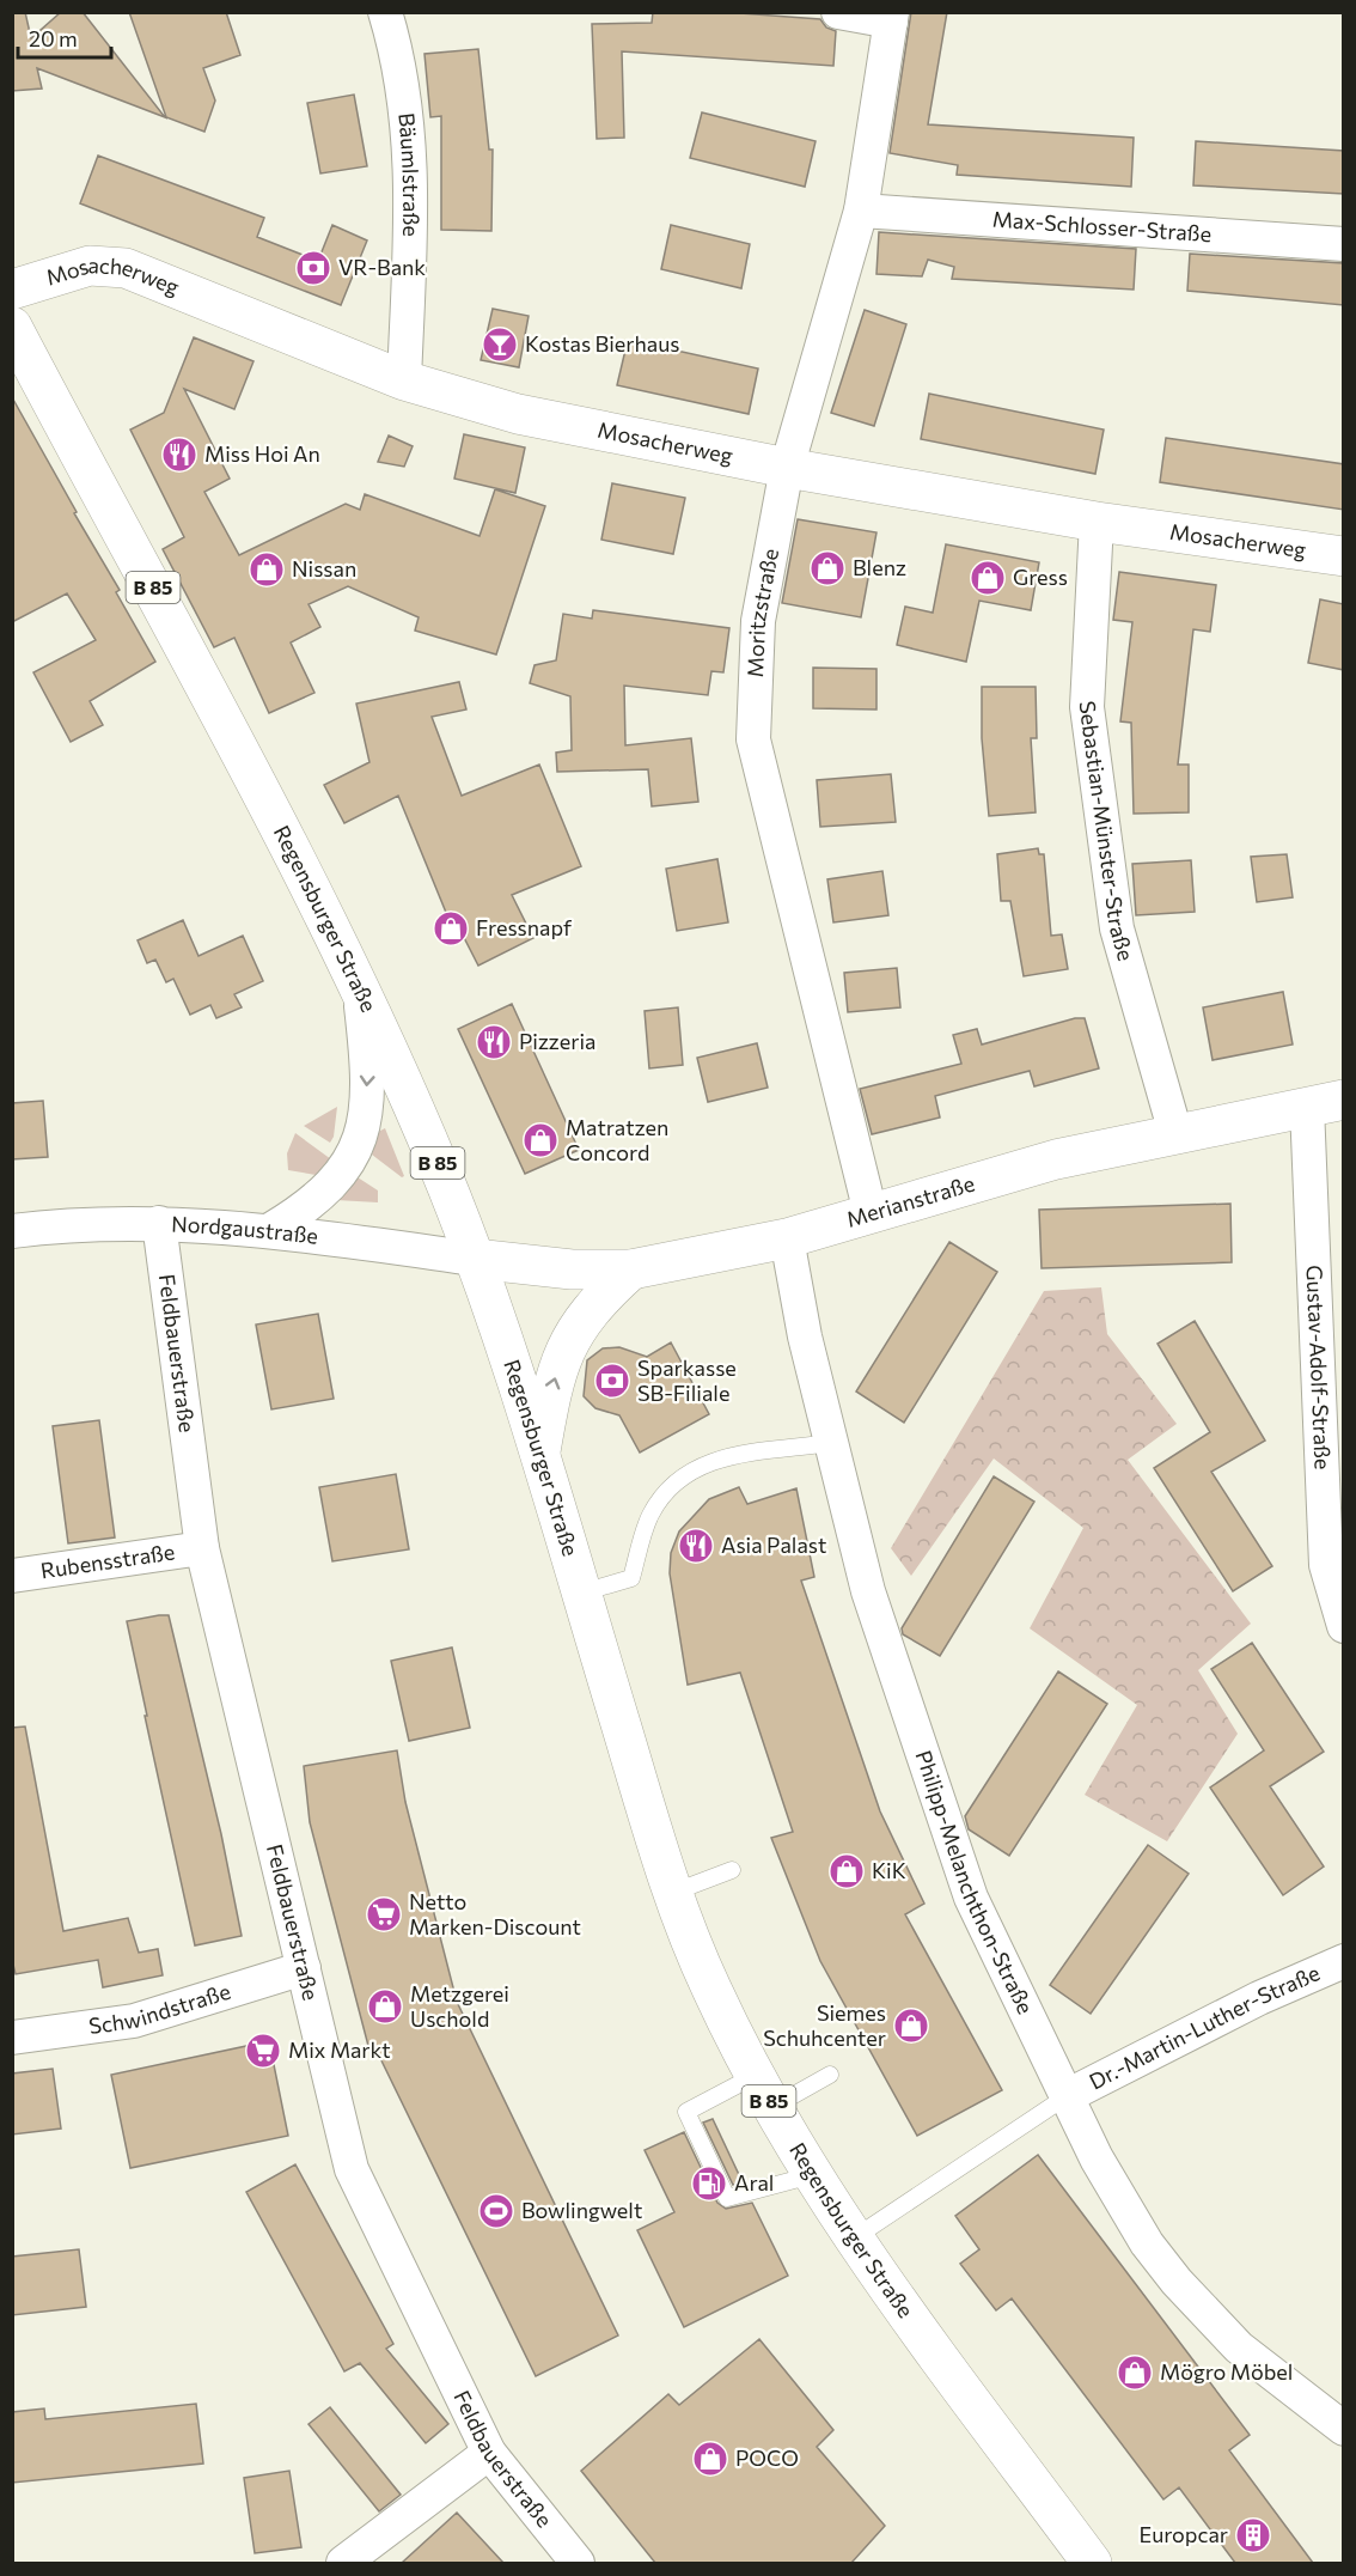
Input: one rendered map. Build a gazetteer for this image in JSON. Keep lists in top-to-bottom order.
{
  "streets": {
    "main road": [
      "Mosacherweg",
      "B 85",
      "Regensburger Straße",
      "Merianstraße"
    ],
    "street": [
      "Bäumlstraße",
      "Max-Schlosser-Straße",
      "Moritzstraße",
      "Sebastian-Münster-Straße",
      "Nordgaustraße",
      "Feldbauerstraße",
      "Gustav-Adolf-Straße",
      "Rubensstraße",
      "Philipp-Melanchthon-Straße",
      "Schwindstraße",
      "Dr.-Martin-Luther-Straße"
    ]
  },
  "crossings": [
    ["Bäumlstraße", "Mosacherweg"],
    ["Max-Schlosser-Straße", "Moritzstraße"],
    ["Mosacherweg", "Moritzstraße"],
    ["Mosacherweg", "Sebastian-Münster-Straße"],
    ["Moritzstraße", "Merianstraße"],
    ["Sebastian-Münster-Straße", "Merianstraße"],
    ["Regensburger Straße", "Merianstraße"],
    ["Regensburger Straße", "Nordgaustraße"],
    ["Merianstraße", "Nordgaustraße"],
    ["Merianstraße", "Gustav-Adolf-Straße"],
    ["Merianstraße", "Philipp-Melanchthon-Straße"],
    ["Nordgaustraße", "Feldbauerstraße"],
    ["Feldbauerstraße", "Rubensstraße"],
    ["Feldbauerstraße", "Schwindstraße"],
    ["Philipp-Melanchthon-Straße", "Dr.-Martin-Luther-Straße"]
  ],
  "places": {
    "bank": ["VR-Bank", "Sparkasse SB-Filiale"],
    "bar": ["Kostas Bierhaus"],
    "restaurant": ["Miss Hoi An", "Pizzeria", "Asia Palast"],
    "shop": [
      "Blenz",
      "Nissan",
      "Gress",
      "Fressnapf",
      "Matratzen Concord",
      "KiK",
      "Metzgerei Uschold",
      "Siemes Schuhcenter",
      "Mögro Möbel",
      "POCO"
    ],
    "supermarket": ["Netto Marken-Discount", "Mix Markt"],
    "fuel station": ["Aral"],
    "sports": ["Bowlingwelt"],
    "building": ["Europcar"]
  },
  "scale_bar": "20 m"
}
